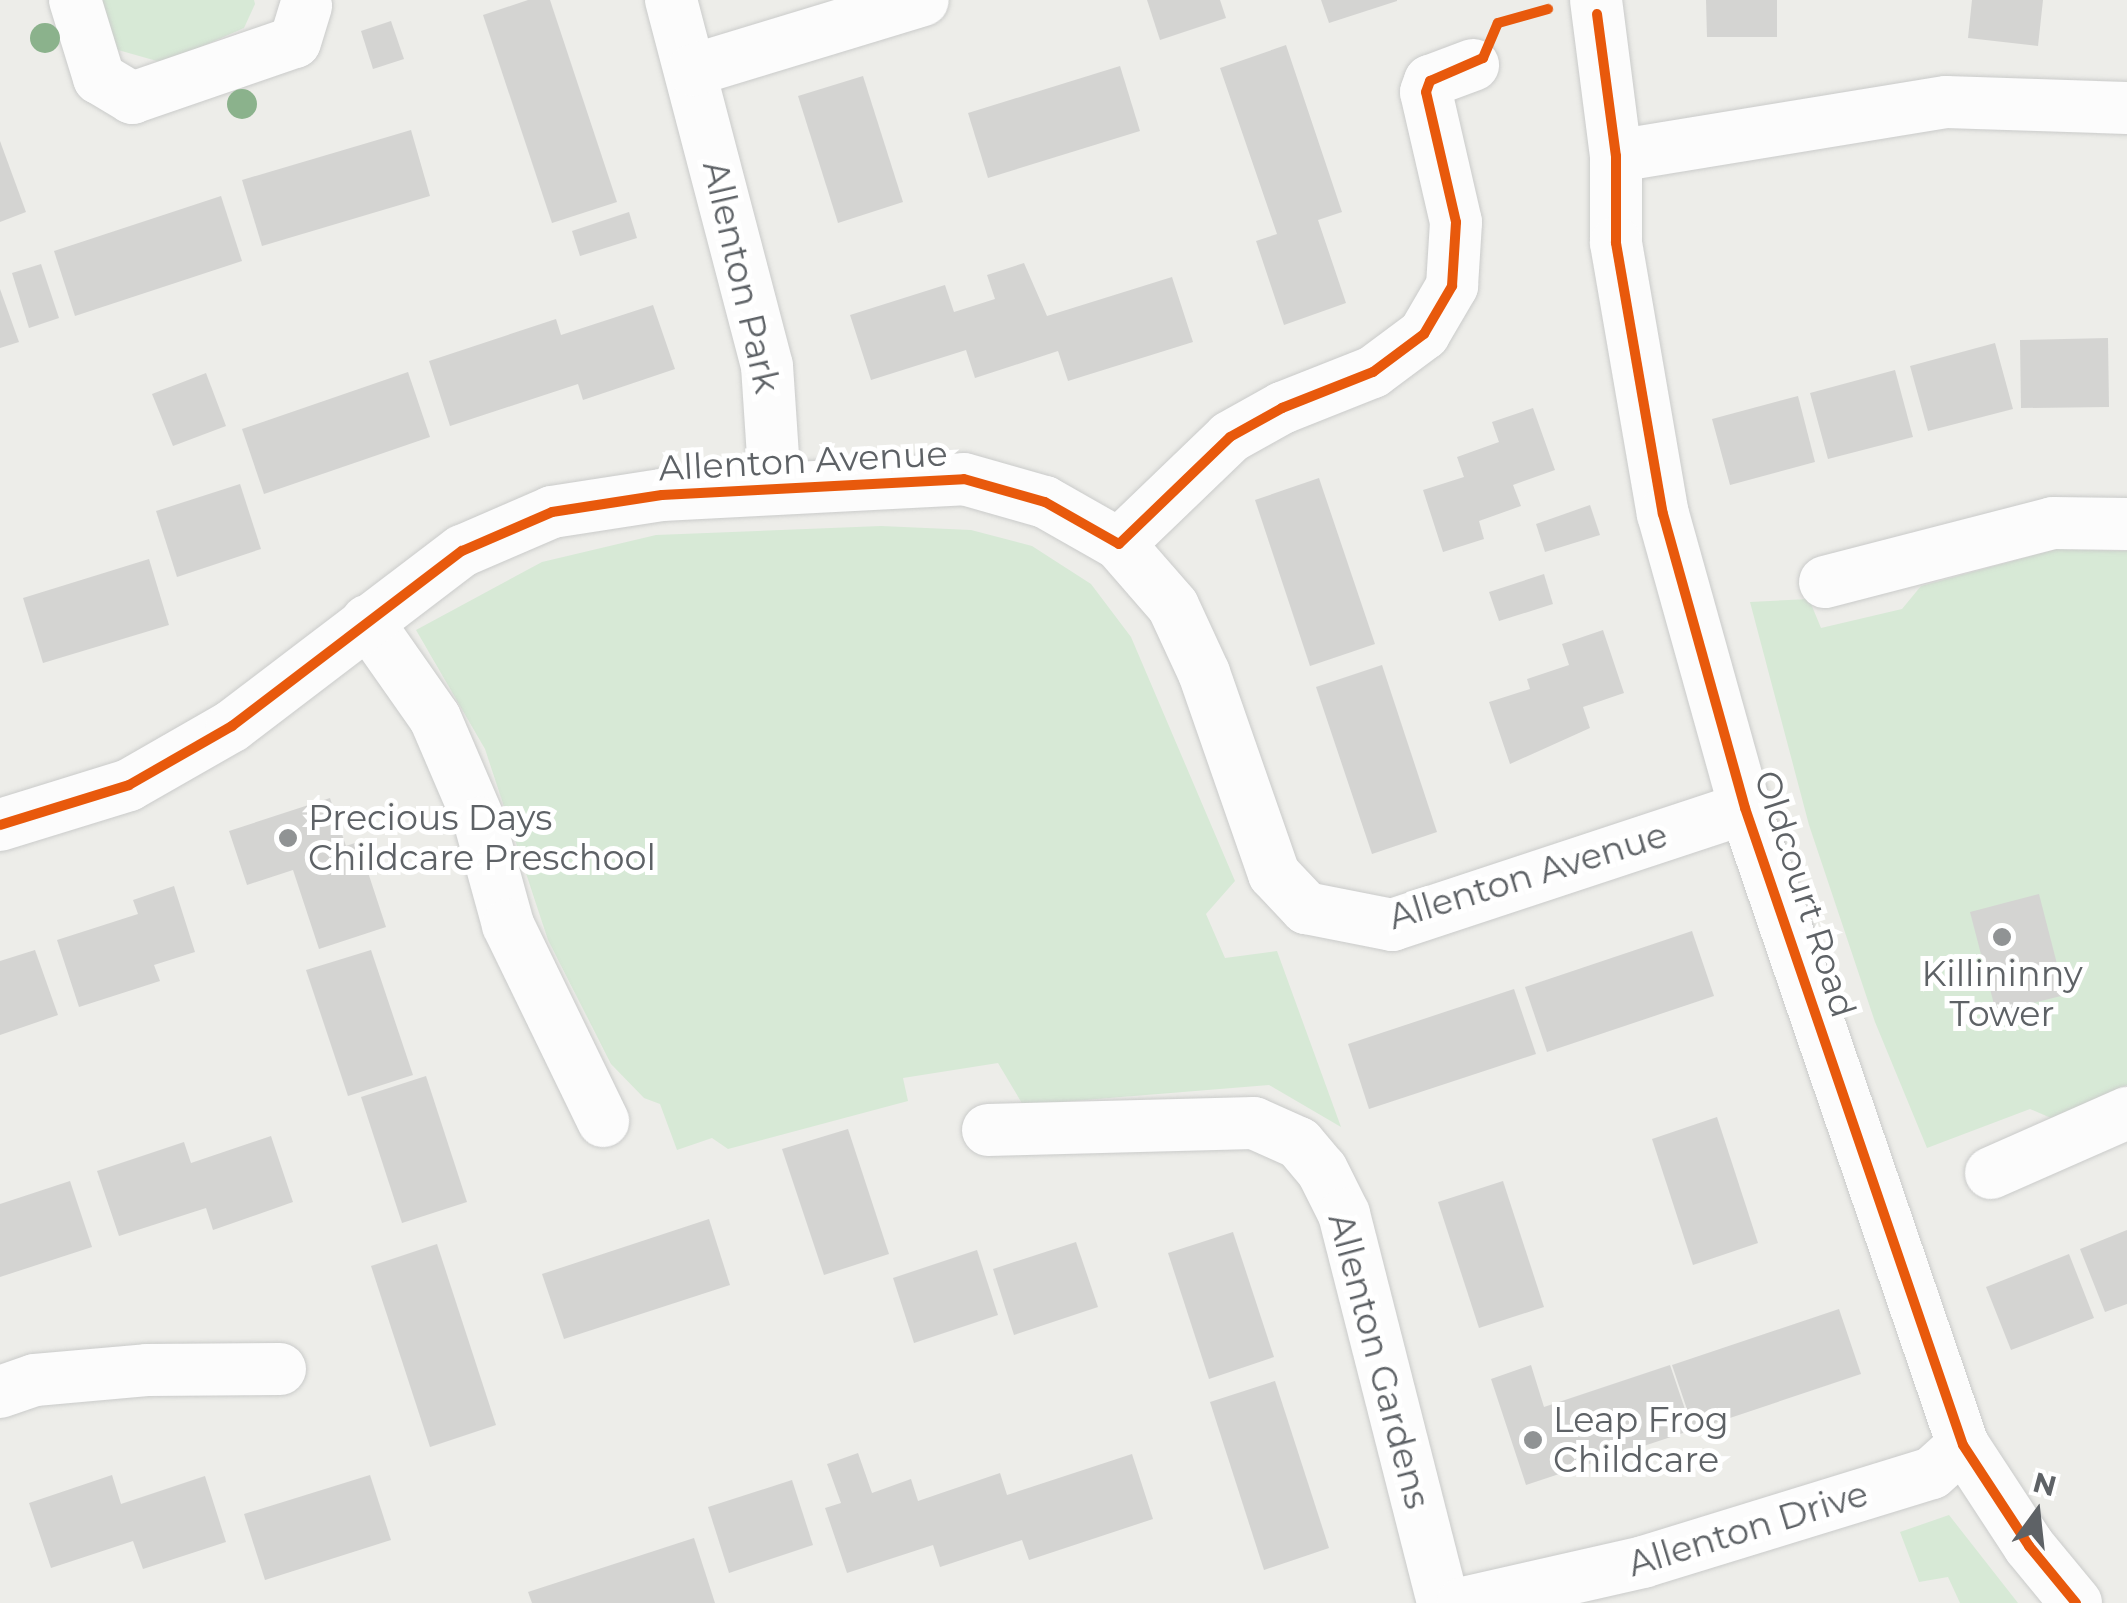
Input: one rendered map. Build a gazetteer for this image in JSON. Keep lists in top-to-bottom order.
{
  "streets": {
    "street": [
      "Allenton Park",
      "Allenton Avenue",
      "Oldcourt Road",
      "Allenton Gardens",
      "Allenton Drive"
    ]
  },
  "crossings": [
    ["Allenton Park", "Allenton Avenue"],
    ["Allenton Avenue", "Oldcourt Road"],
    ["Oldcourt Road", "Allenton Drive"]
  ],
  "places": ["Precious Days Childcare Preschool", "Killininny Tower", "Leap Frog Childcare"],
  "north": "top"
}
